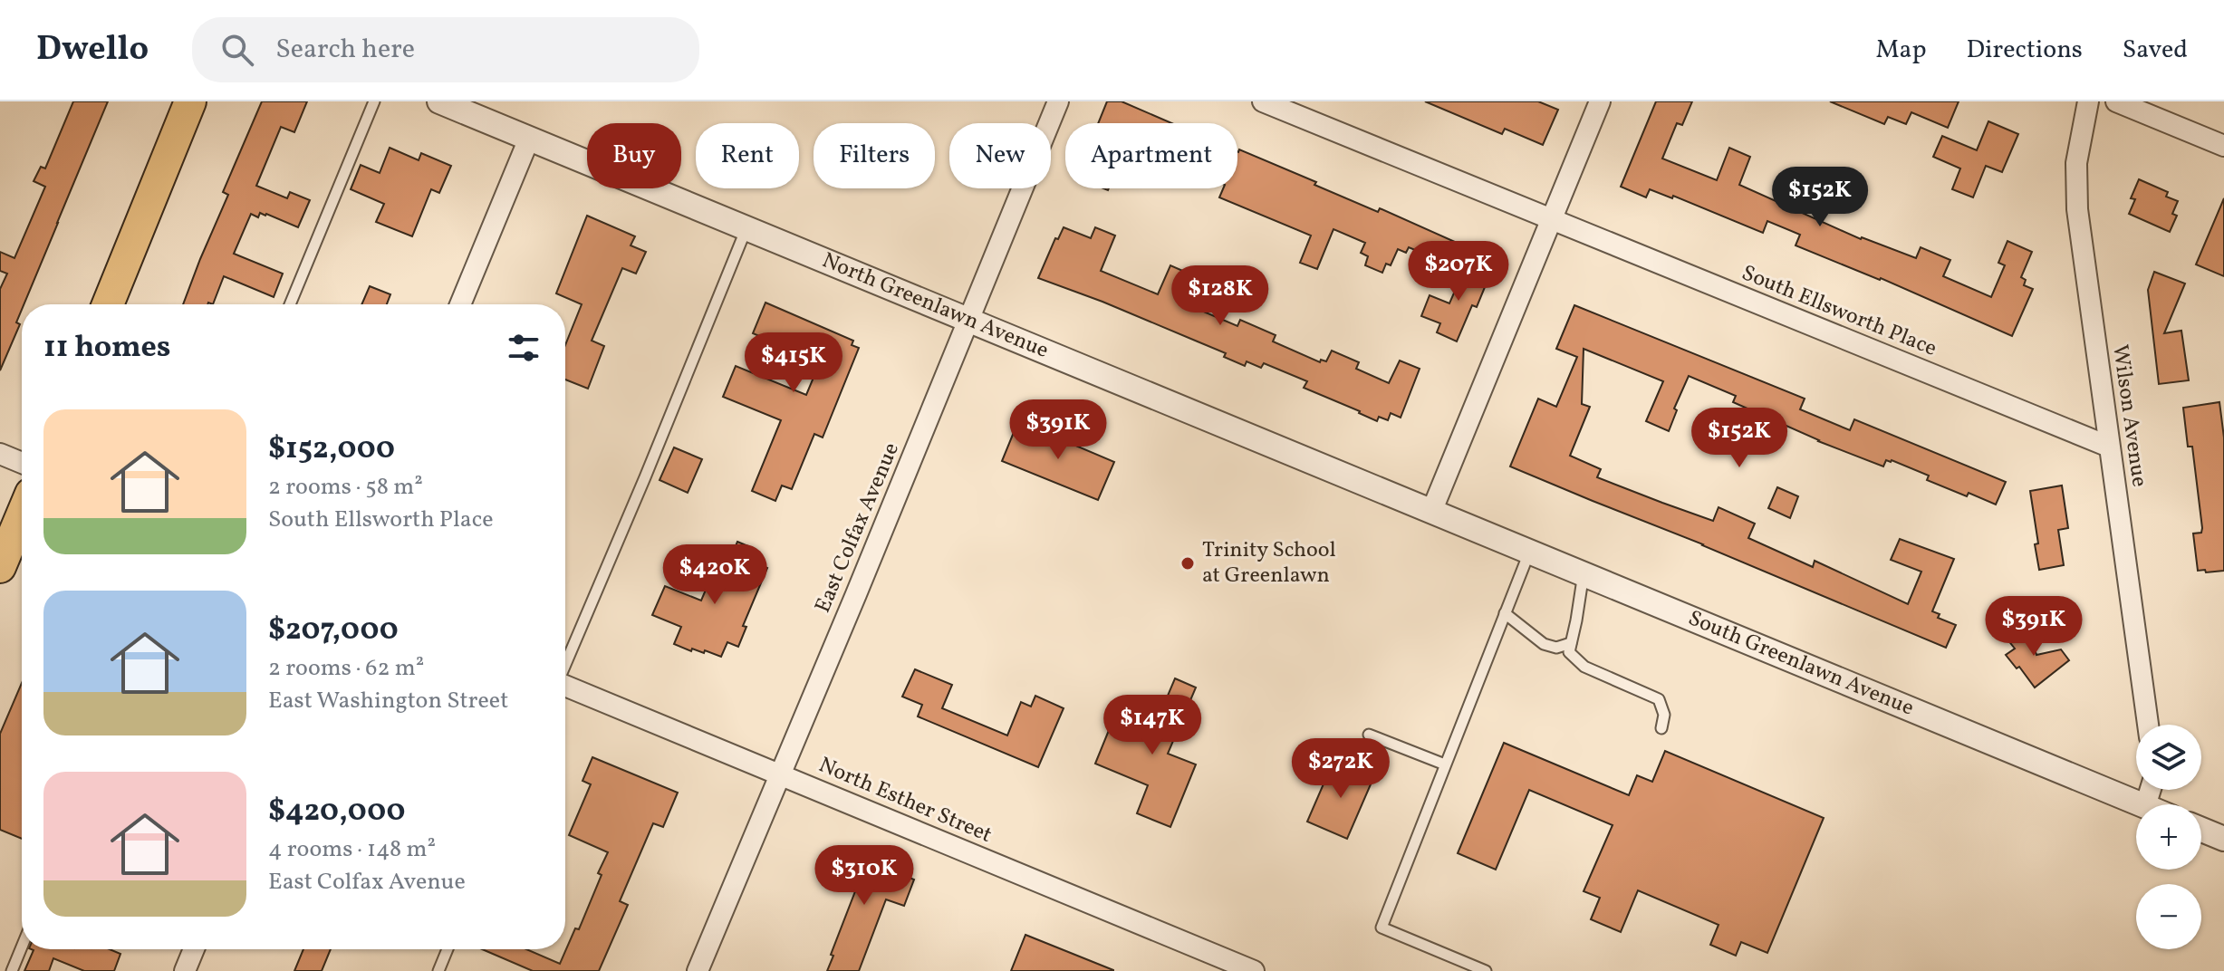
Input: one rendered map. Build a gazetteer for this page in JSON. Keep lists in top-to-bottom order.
{
  "streets": {
    "street": [
      "North Greenlawn Avenue",
      "South Ellsworth Place",
      "Wilson Avenue",
      "East Colfax Avenue",
      "South Greenlawn Avenue",
      "North Esther Street"
    ]
  },
  "crossings": [
    ["North Greenlawn Avenue", "East Colfax Avenue"],
    ["North Greenlawn Avenue", "South Greenlawn Avenue"],
    ["South Ellsworth Place", "Wilson Avenue"],
    ["East Colfax Avenue", "North Esther Street"]
  ],
  "places": ["Trinity School at Greenlawn"],
  "page": {
    "header": "Dwello",
    "search": "Search here",
    "nav": ["Map", "Directions", "Saved"],
    "chip": [
      "Buy",
      "Rent",
      "Filters",
      "New",
      "Apartment"
    ],
    "price": [
      "$152K",
      "$207K",
      "$128K",
      "$415K",
      "$391K",
      "$152K",
      "$420K",
      "$391K",
      "$147K",
      "$272K",
      "$310K"
    ],
    "heading": "11 homes",
    "list": [
      {
        "name": "$152,000",
        "note": "2 rooms · 58 m² · South Ellsworth Place"
      },
      {
        "name": "$207,000",
        "note": "2 rooms · 62 m² · East Washington Street"
      },
      {
        "name": "$420,000",
        "note": "4 rooms · 148 m² · East Colfax Avenue"
      }
    ],
    "map_buttons": ["+", "−"]
  }
}
